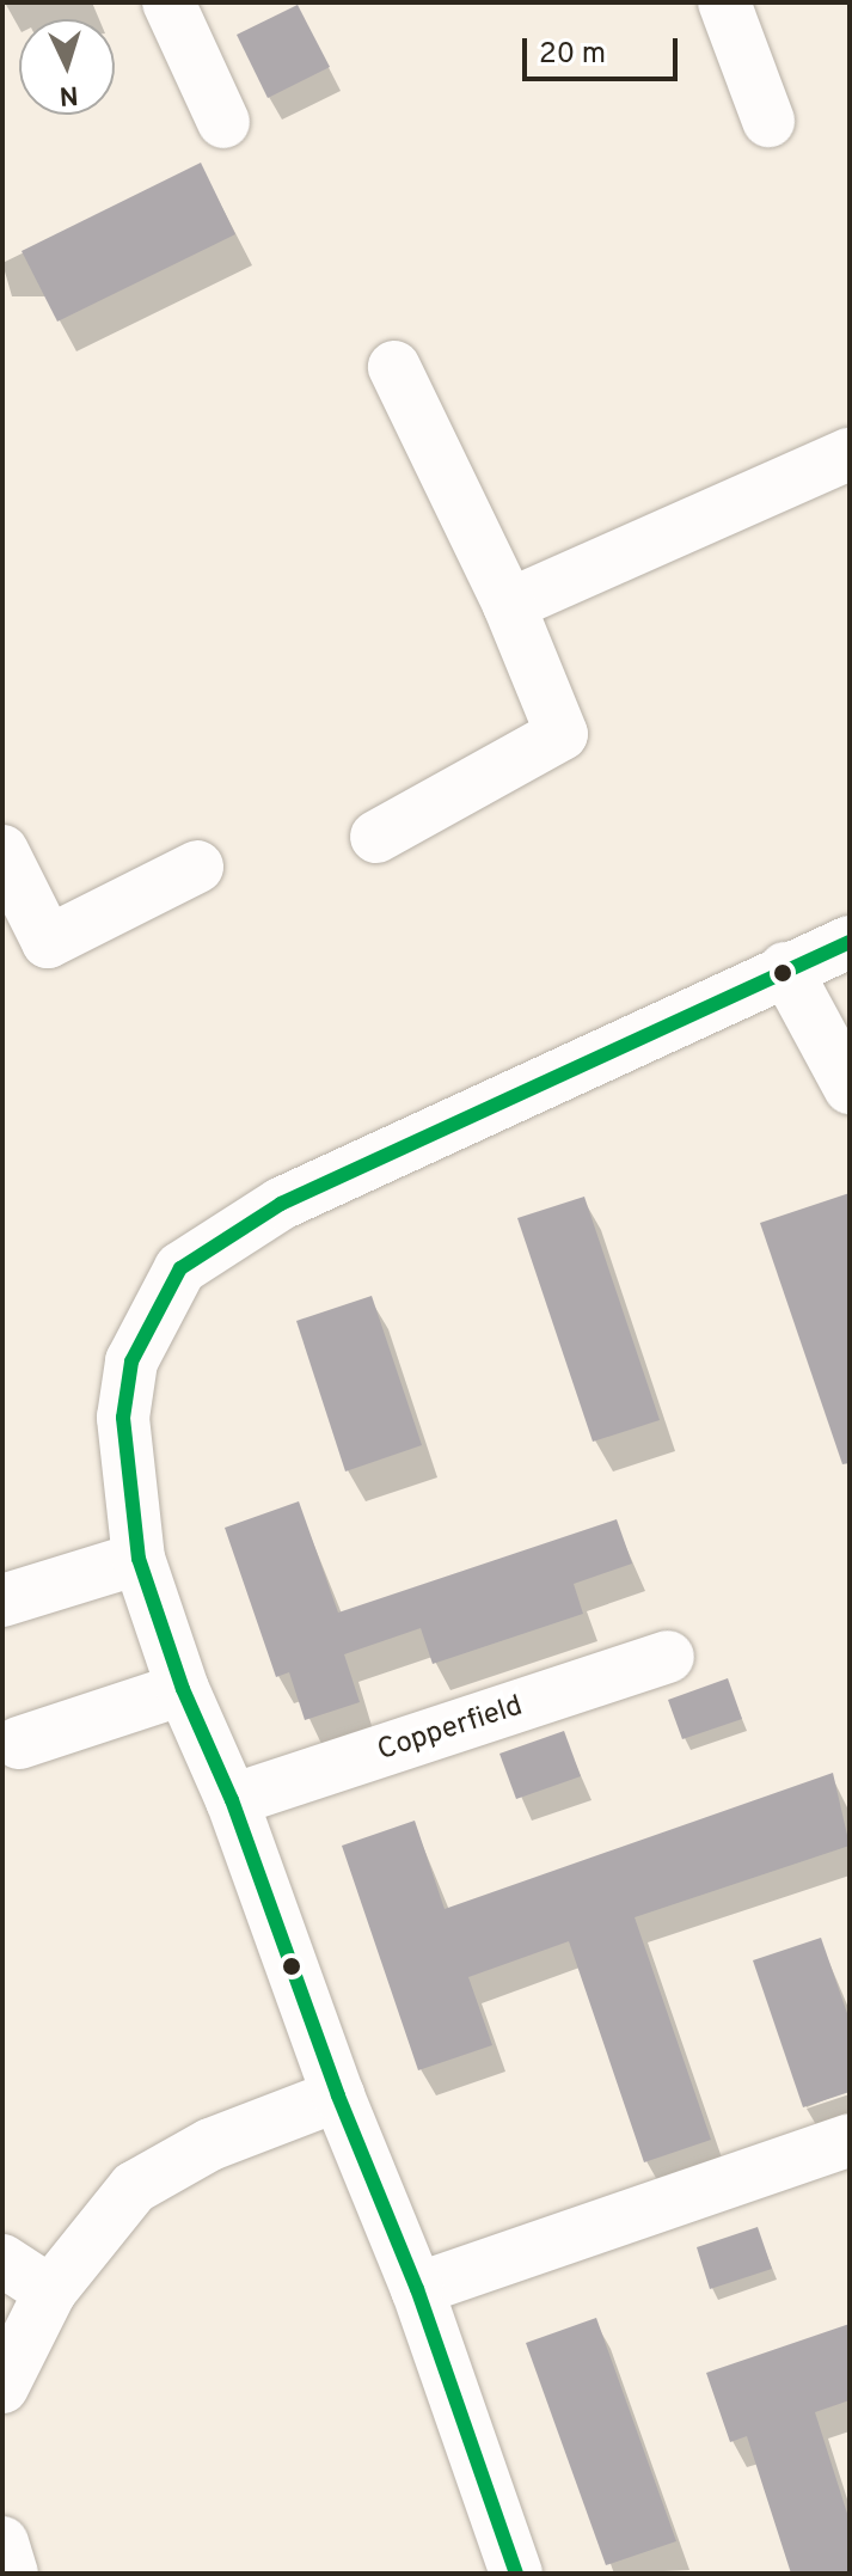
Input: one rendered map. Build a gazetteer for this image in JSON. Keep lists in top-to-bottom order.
{
  "streets": {
    "street": ["Copperfield"]
  },
  "scale_bar": "20 m",
  "north": "bottom"
}
